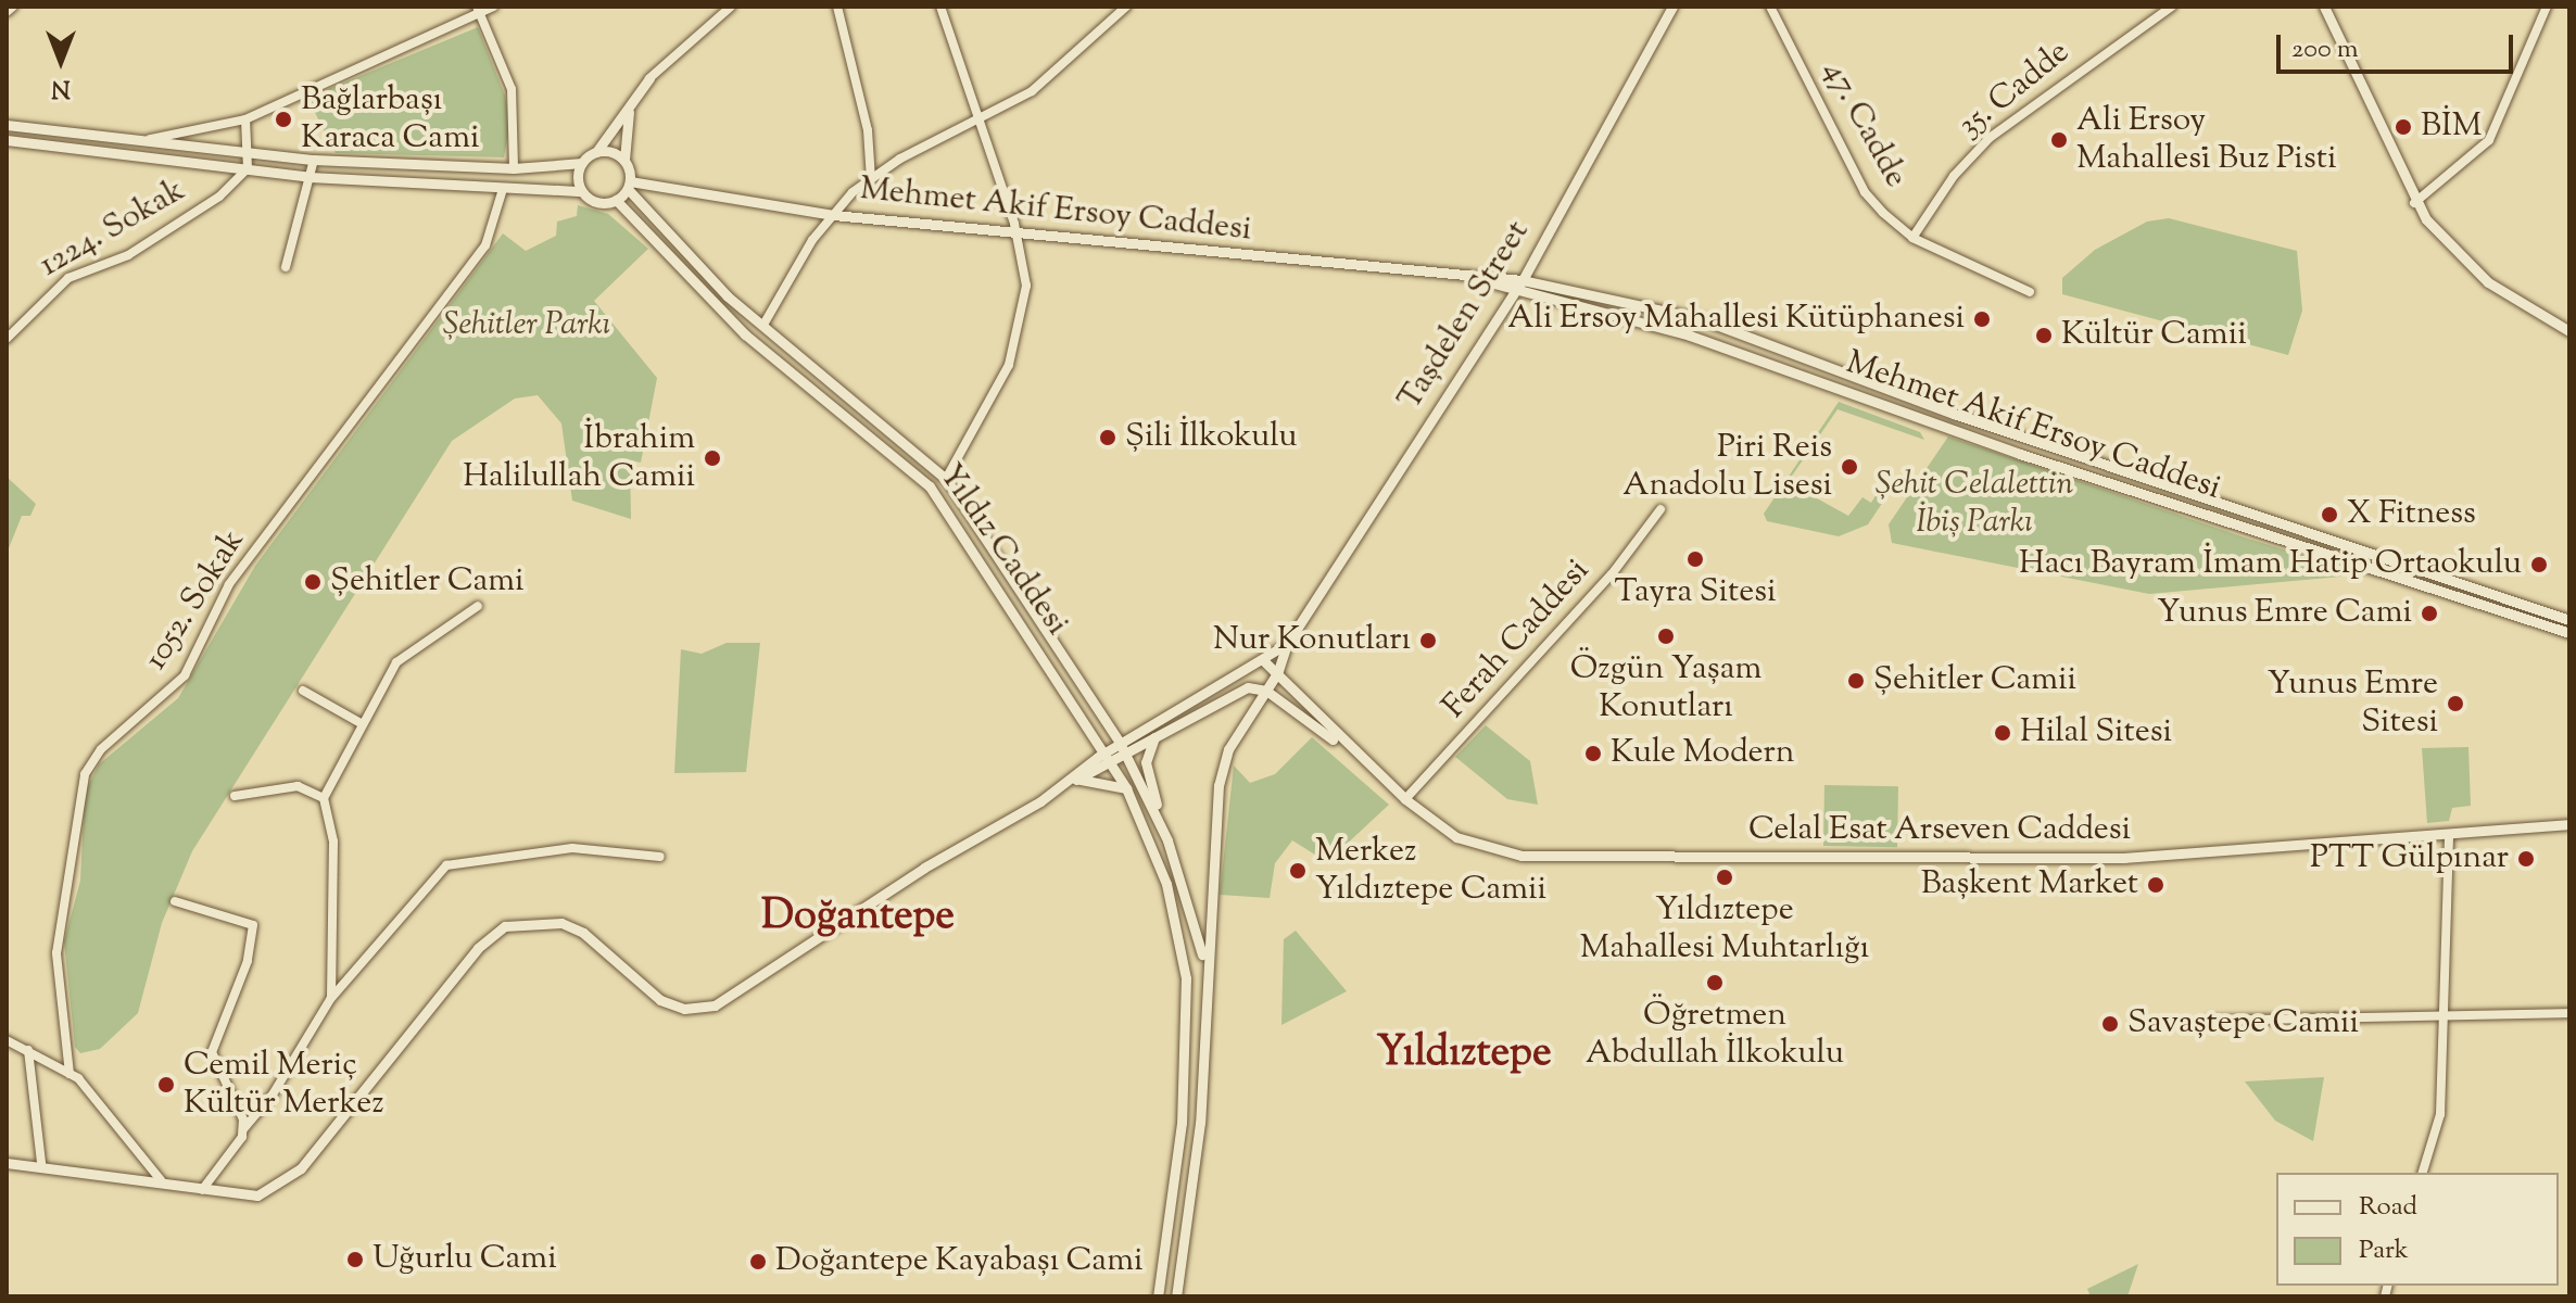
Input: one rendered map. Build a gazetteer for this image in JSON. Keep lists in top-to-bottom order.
{
  "streets": {
    "main road": [
      "Mehmet Akif Ersoy Caddesi",
      "Taşdelen Street",
      "Yıldız Caddesi",
      "Celal Esat Arseven Caddesi"
    ],
    "street": [
      "35. Cadde",
      "47. Cadde",
      "1224. Sokak",
      "1052. Sokak",
      "Ferah Caddesi"
    ]
  },
  "crossings": [
    ["35. Cadde", "47. Cadde"],
    ["Mehmet Akif Ersoy Caddesi", "Taşdelen Street"],
    ["Mehmet Akif Ersoy Caddesi", "Yıldız Caddesi"],
    ["Ferah Caddesi", "Celal Esat Arseven Caddesi"]
  ],
  "districts": ["Doğantepe", "Yıldıztepe"],
  "parks": ["Şehitler Parkı", "Şehit Celalettin İbiş Parkı"],
  "places": [
    "Bağlarbaşı Karaca Cami",
    "BİM",
    "Ali Ersoy Mahallesi̇ Buz Pisti",
    "Ali Ersoy Mahallesi Kütüphanesi",
    "Kültür Camii",
    "Şili İlkokulu",
    "İbrahim Halilullah Camii",
    "Piri Reis Anadolu Lisesi",
    "X Fitness",
    "Tayra Sitesi",
    "Hacı Bayram İmam Hatip Ortaokulu",
    "Şehitler Cami",
    "Yunus Emre Cami",
    "Özgün Yaşam Konutları",
    "Nur Konutları",
    "Şehitler Camii",
    "Yunus Emre Sitesi",
    "Hilal Sitesi",
    "Kule Modern",
    "PTT Gülpınar",
    "Merkez Yıldıztepe Camii",
    "Yıldıztepe Mahallesi Muhtarlığı",
    "Başkent Market",
    "Öğretmen Abdullah İlkokulu",
    "Savaştepe Camii",
    "Cemil Meriç Kültür Merkez",
    "Uğurlu Cami",
    "Doğantepe Kayabaşı Cami"
  ],
  "legend": ["Road", "Park"],
  "scale_bar": "200 m",
  "north": "bottom"
}
